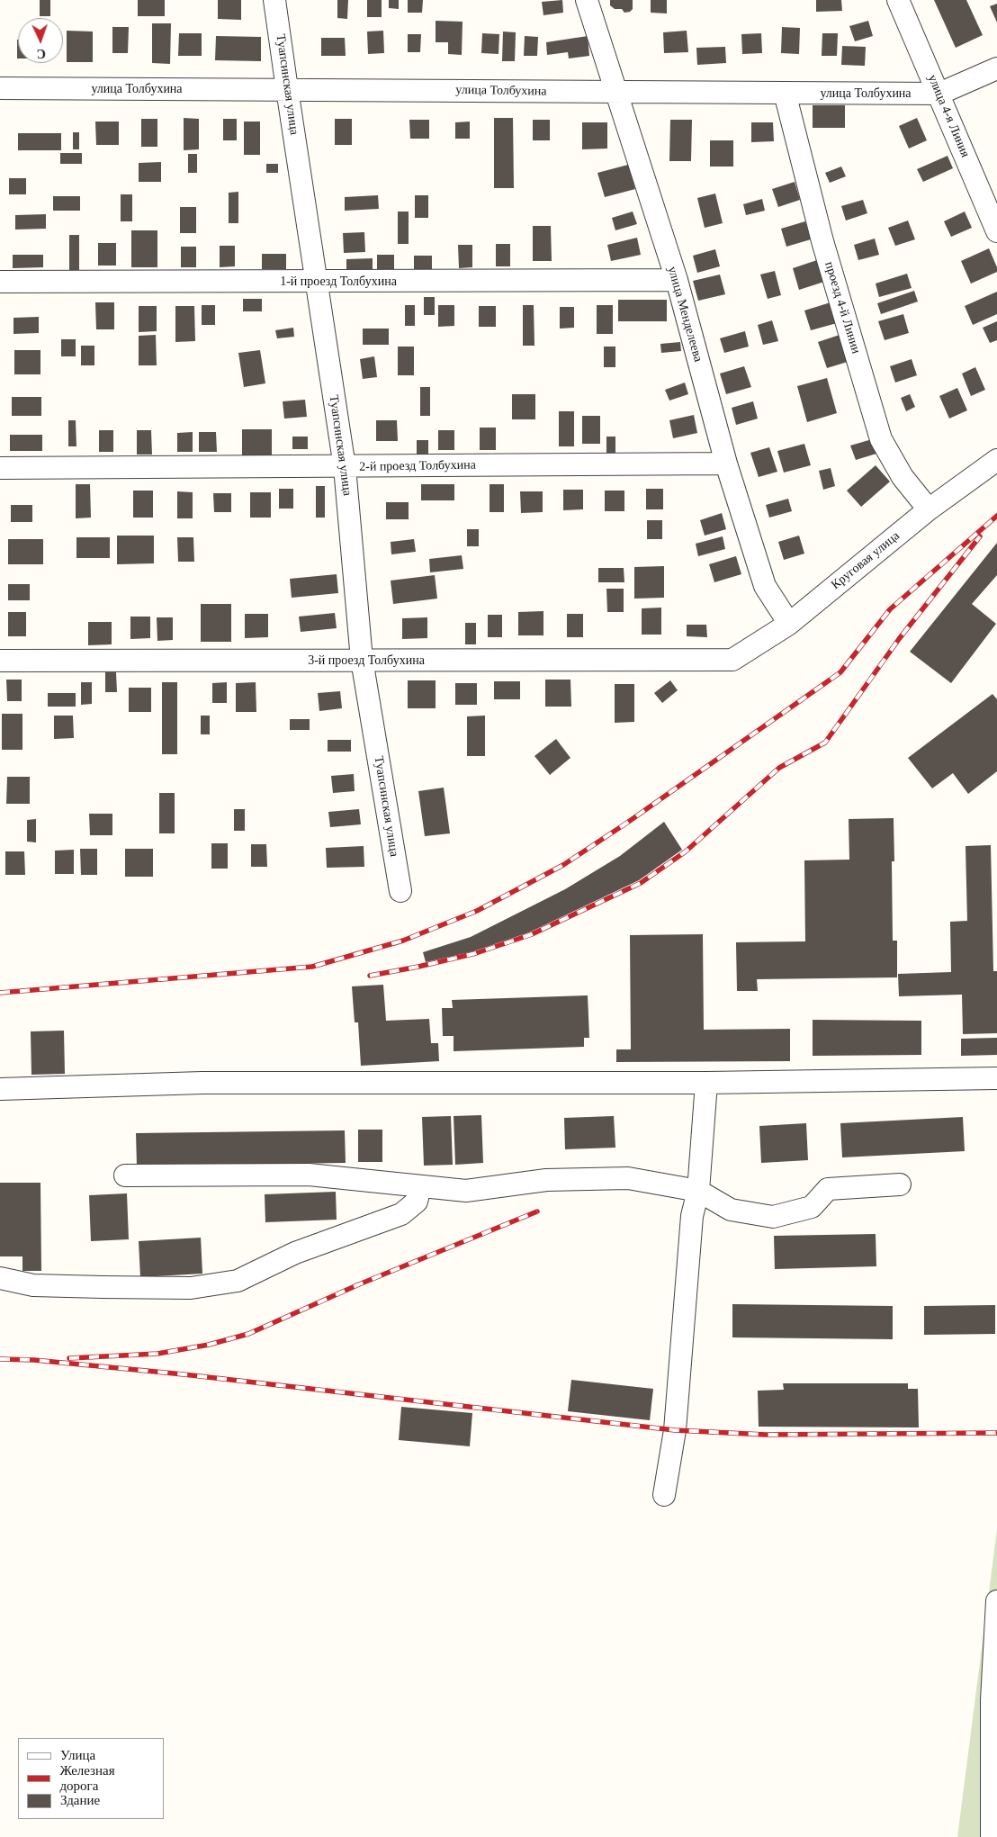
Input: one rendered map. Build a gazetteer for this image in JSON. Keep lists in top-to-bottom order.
{
  "streets": {
    "street": [
      "Туапсинская улица",
      "улица Толбухина",
      "улица 4-я Линия",
      "1-й проезд Толбухина",
      "проезд 4-й Линии",
      "улица Менделеева",
      "2-й проезд Толбухина",
      "Круговая улица",
      "3-й проезд Толбухина"
    ]
  },
  "crossings": [
    ["Туапсинская улица", "улица Толбухина"],
    ["Туапсинская улица", "1-й проезд Толбухина"],
    ["Туапсинская улица", "2-й проезд Толбухина"],
    ["Туапсинская улица", "3-й проезд Толбухина"],
    ["улица Толбухина", "улица 4-я Линия"],
    ["улица Толбухина", "проезд 4-й Линии"],
    ["улица Толбухина", "улица Менделеева"],
    ["1-й проезд Толбухина", "улица Менделеева"],
    ["проезд 4-й Линии", "Круговая улица"],
    ["улица Менделеева", "2-й проезд Толбухина"],
    ["улица Менделеева", "Круговая улица"],
    ["Круговая улица", "3-й проезд Толбухина"]
  ],
  "legend": ["Улица", "Железная дорога", "Здание"],
  "north": "bottom"
}
